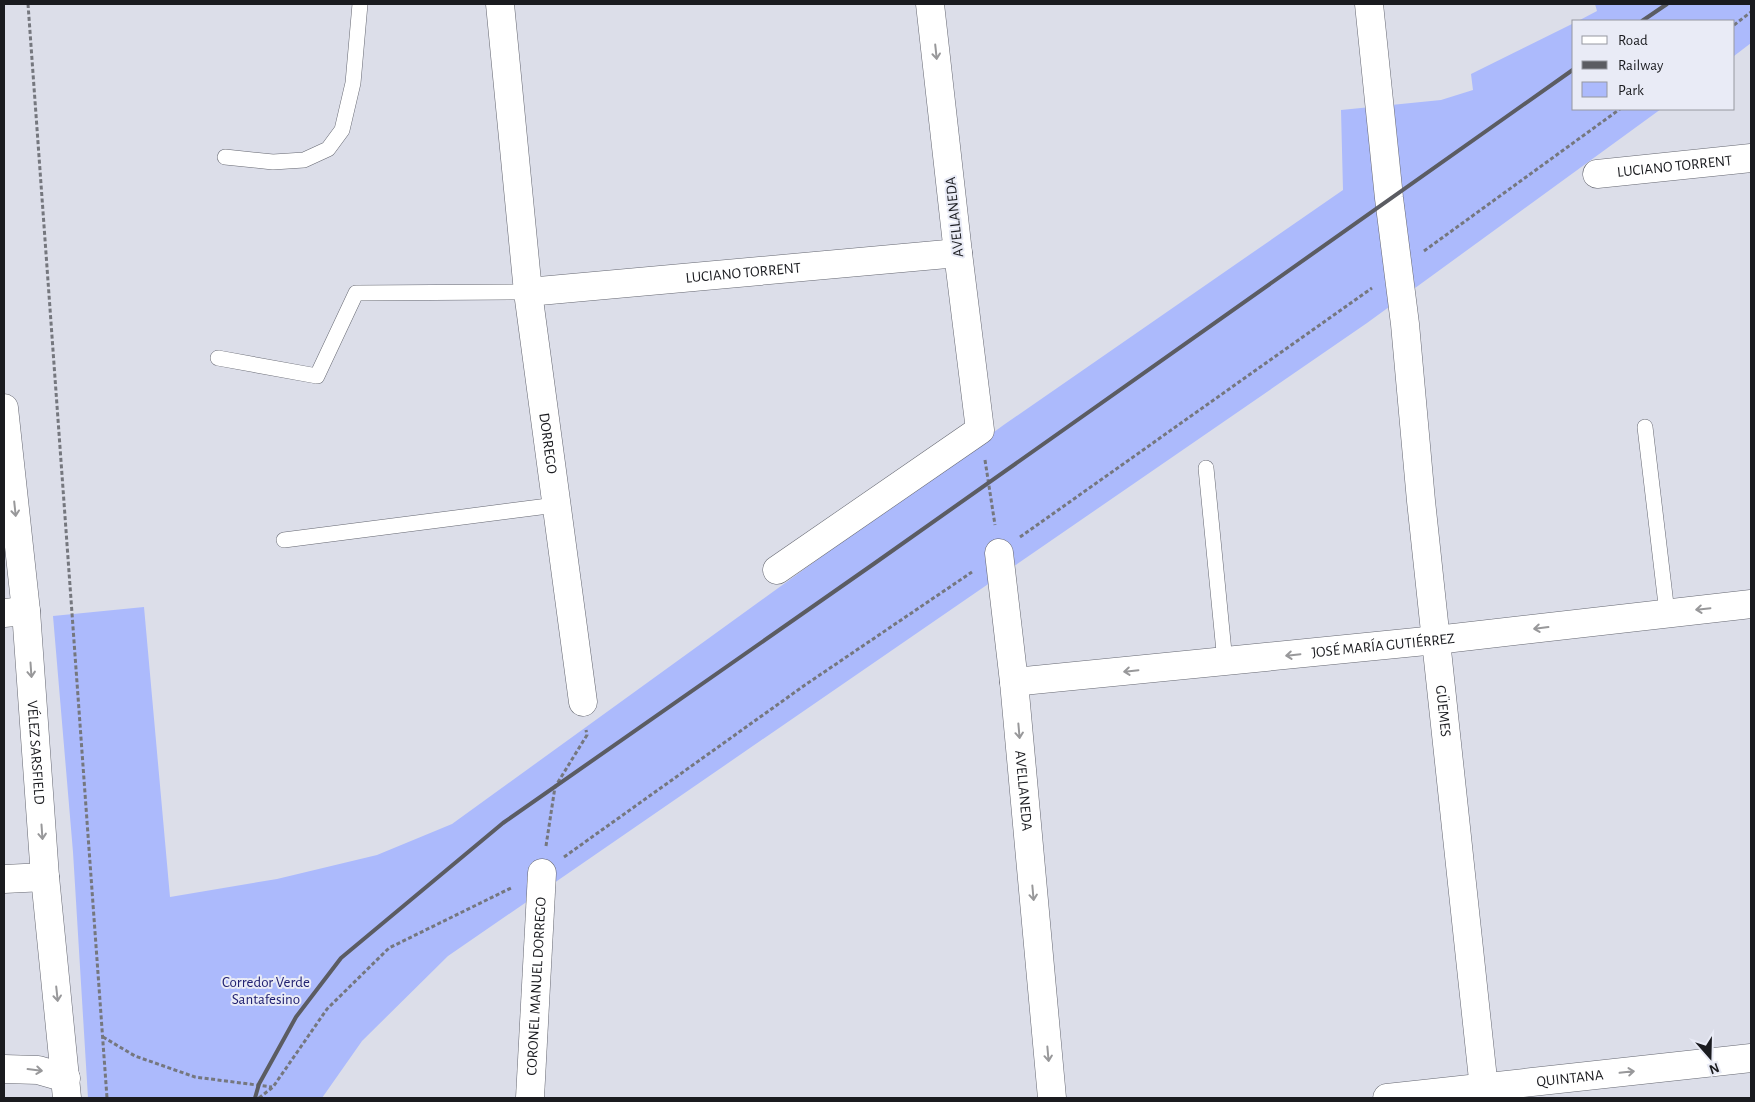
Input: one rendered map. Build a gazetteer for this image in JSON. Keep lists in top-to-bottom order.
{
  "streets": {
    "street": [
      "LUCIANO TORRENT",
      "AVELLANEDA",
      "DORREGO",
      "JOSÉ MARÍA GUTIÉRREZ",
      "GÜEMES",
      "VÉLEZ SARSFIELD",
      "CORONEL MANUEL DORREGO",
      "QUINTANA"
    ]
  },
  "crossings": [
    ["LUCIANO TORRENT", "AVELLANEDA"],
    ["LUCIANO TORRENT", "DORREGO"],
    ["AVELLANEDA", "JOSÉ MARÍA GUTIÉRREZ"],
    ["JOSÉ MARÍA GUTIÉRREZ", "GÜEMES"],
    ["GÜEMES", "QUINTANA"]
  ],
  "one_way": [
    "AVELLANEDA",
    "JOSÉ MARÍA GUTIÉRREZ",
    "VÉLEZ SARSFIELD",
    "QUINTANA"
  ],
  "parks": ["Corredor Verde Santafesino"],
  "legend": ["Road", "Railway", "Park"],
  "north": "bottom"
}
